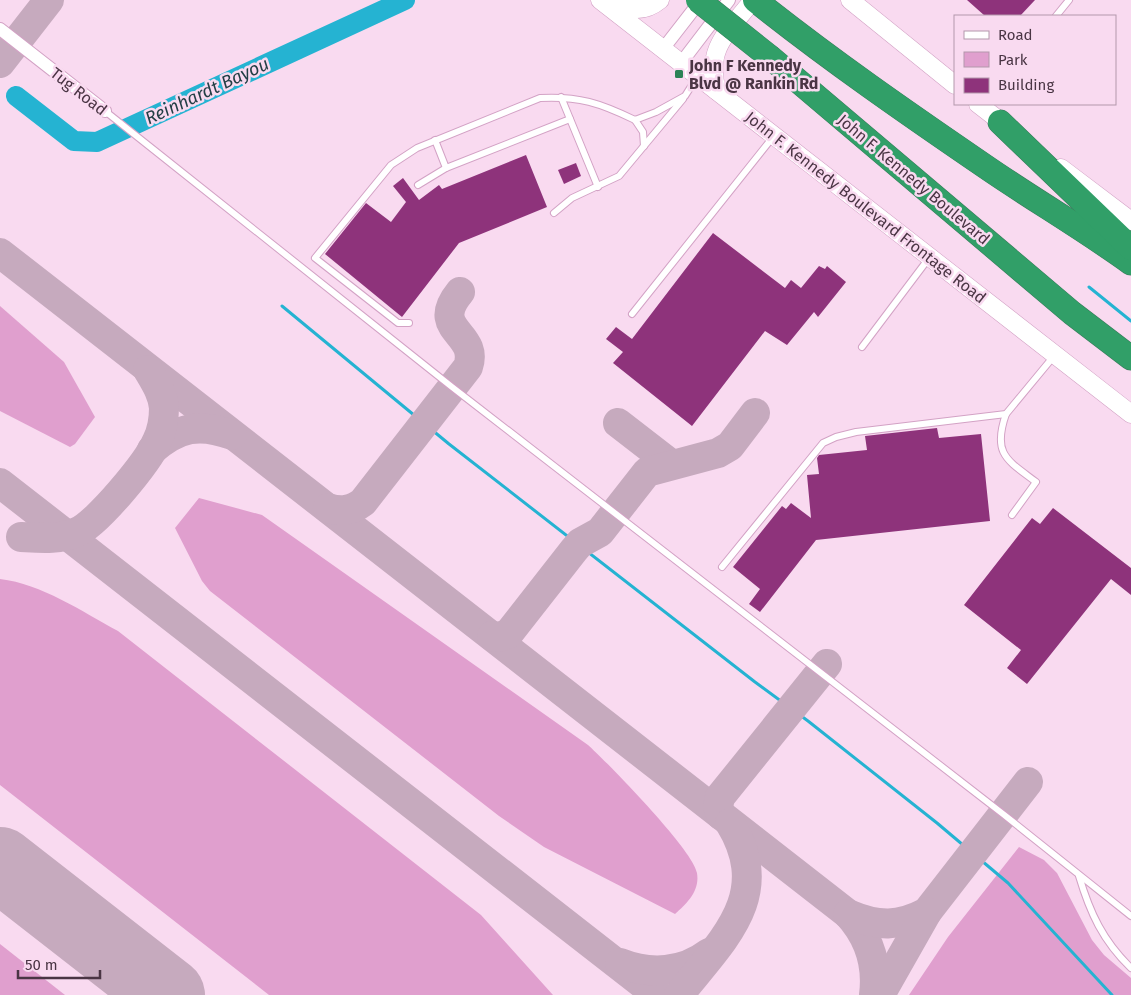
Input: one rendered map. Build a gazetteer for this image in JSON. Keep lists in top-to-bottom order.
{
  "streets": {
    "highway": ["John F. Kennedy Boulevard"],
    "street": ["Tug Road", "John F. Kennedy Boulevard Frontage Road"]
  },
  "water": ["Reinhardt Bayou"],
  "places": {
    "transit": ["John F Kennedy Blvd @ Rankin Rd"]
  },
  "legend": ["Road", "Park", "Building"],
  "scale_bar": "50 m"
}
